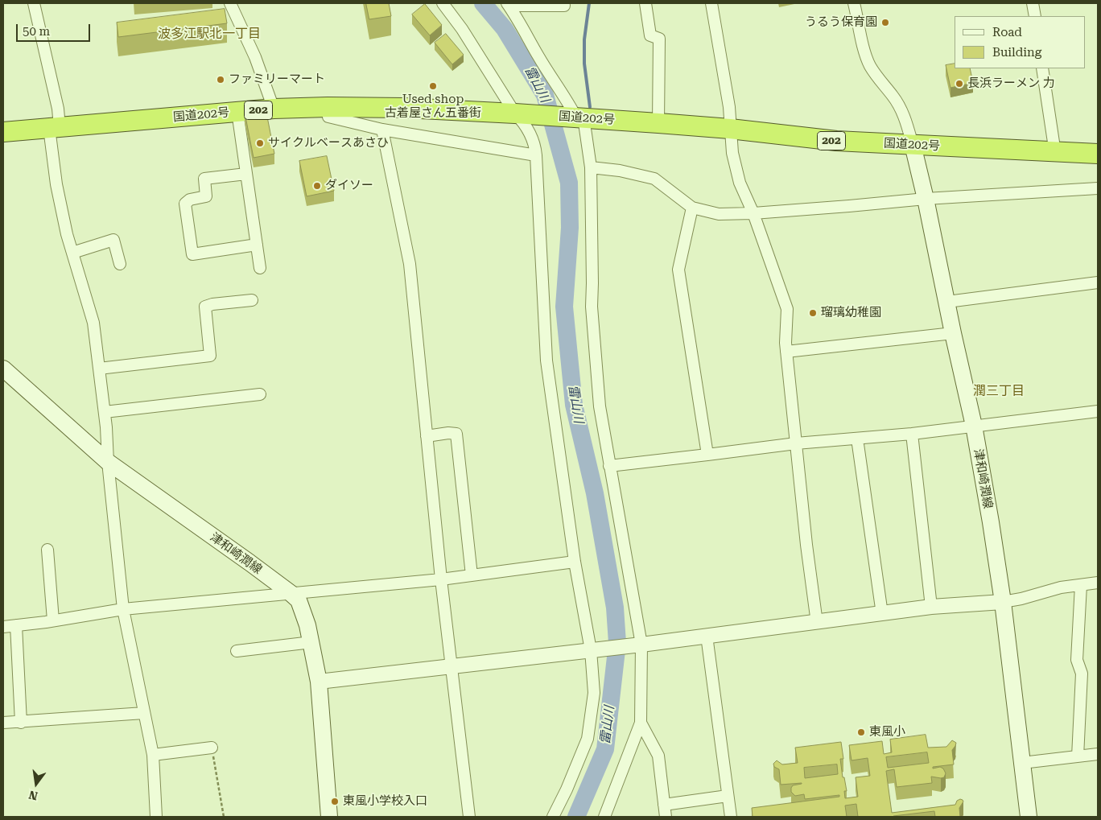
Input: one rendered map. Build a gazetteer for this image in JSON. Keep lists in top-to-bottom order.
{
  "streets": {
    "highway": ["202", "国道202号"],
    "main road": ["津和崎潤線"]
  },
  "crossings": [
    ["国道202号", "津和崎潤線"]
  ],
  "districts": ["波多江駅北一丁目", "潤三丁目"],
  "water": ["雷山川"],
  "places": [
    "うるう保育園",
    "ファミリーマート",
    "長浜ラーメン 力",
    "Used shop 古着屋さん五番街",
    "サイクルベースあさひ",
    "ダイソー",
    "瑠璃幼稚園",
    "東風小",
    "東風小学校入口"
  ],
  "legend": ["Road", "Building"],
  "scale_bar": "50 m",
  "north": "bottom"
}
